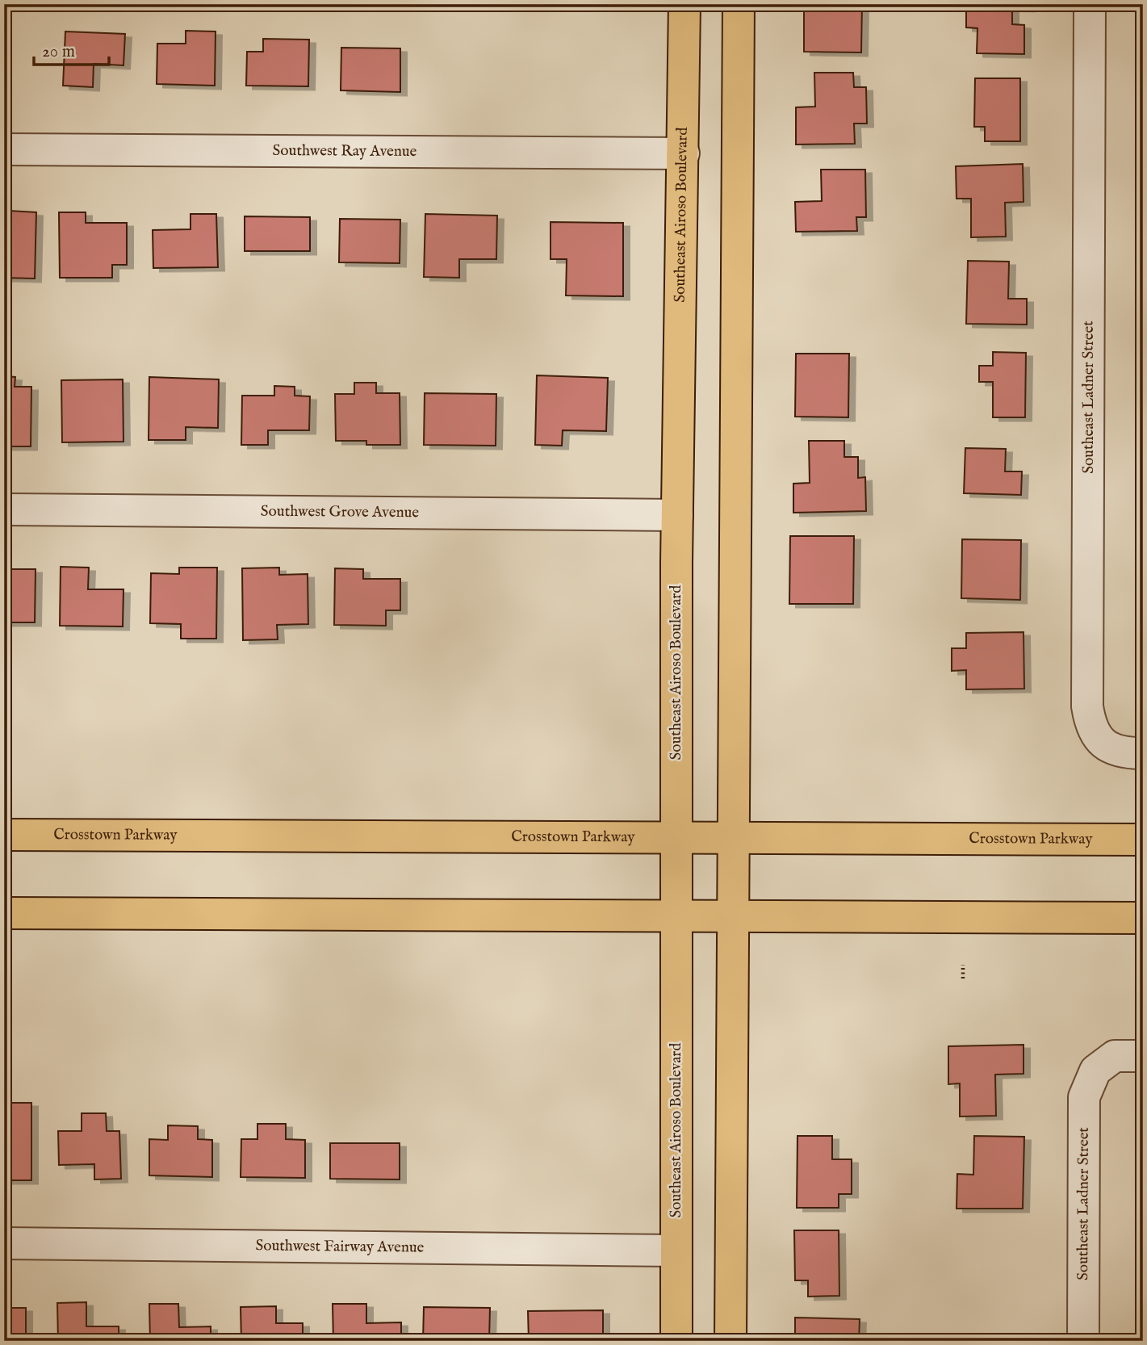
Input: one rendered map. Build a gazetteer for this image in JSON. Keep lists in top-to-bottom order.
{
  "streets": {
    "main road": ["Southeast Airoso Boulevard", "Crosstown Parkway"],
    "street": [
      "Southwest Ray Avenue",
      "Southeast Ladner Street",
      "Southwest Grove Avenue",
      "Southwest Fairway Avenue"
    ]
  },
  "crossings": [
    ["Southwest Ray Avenue", "Southeast Airoso Boulevard"],
    ["Southeast Airoso Boulevard", "Southwest Grove Avenue"],
    ["Southeast Airoso Boulevard", "Crosstown Parkway"],
    ["Southeast Airoso Boulevard", "Southwest Fairway Avenue"]
  ],
  "scale_bar": "20 m"
}
